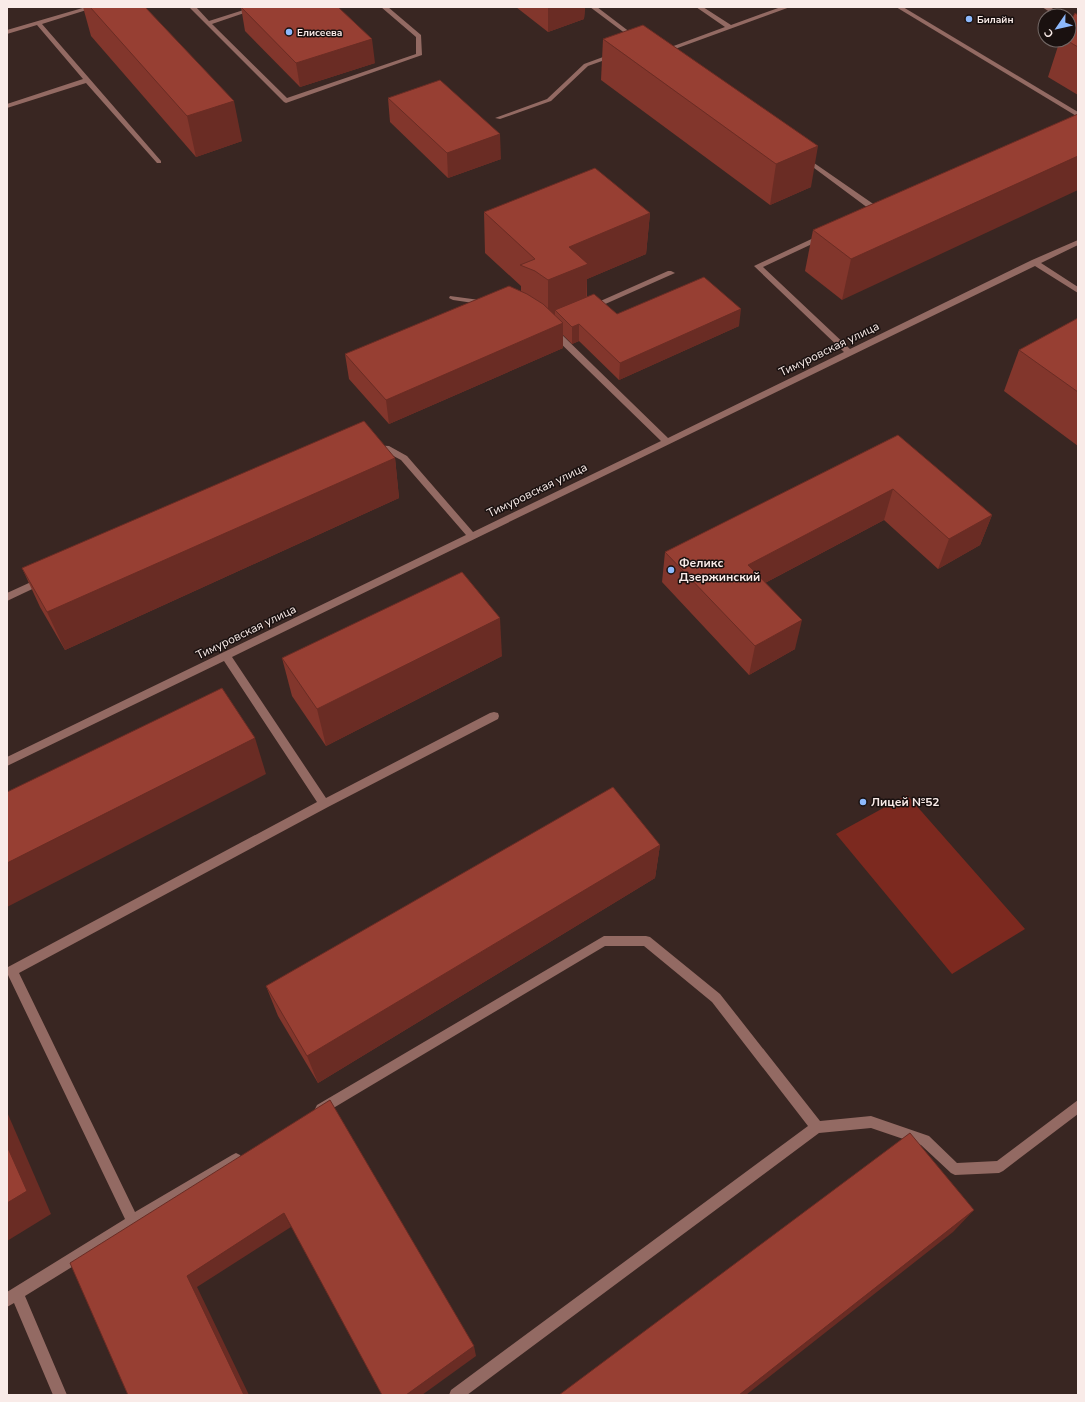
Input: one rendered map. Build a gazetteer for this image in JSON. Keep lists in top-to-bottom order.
{
  "streets": {
    "street": ["Тимуровская улица"]
  },
  "places": [
    "Билайн",
    "Елисеева",
    "Феликс Дзержинский",
    "Лицей №52"
  ],
  "north": "bottom left"
}
